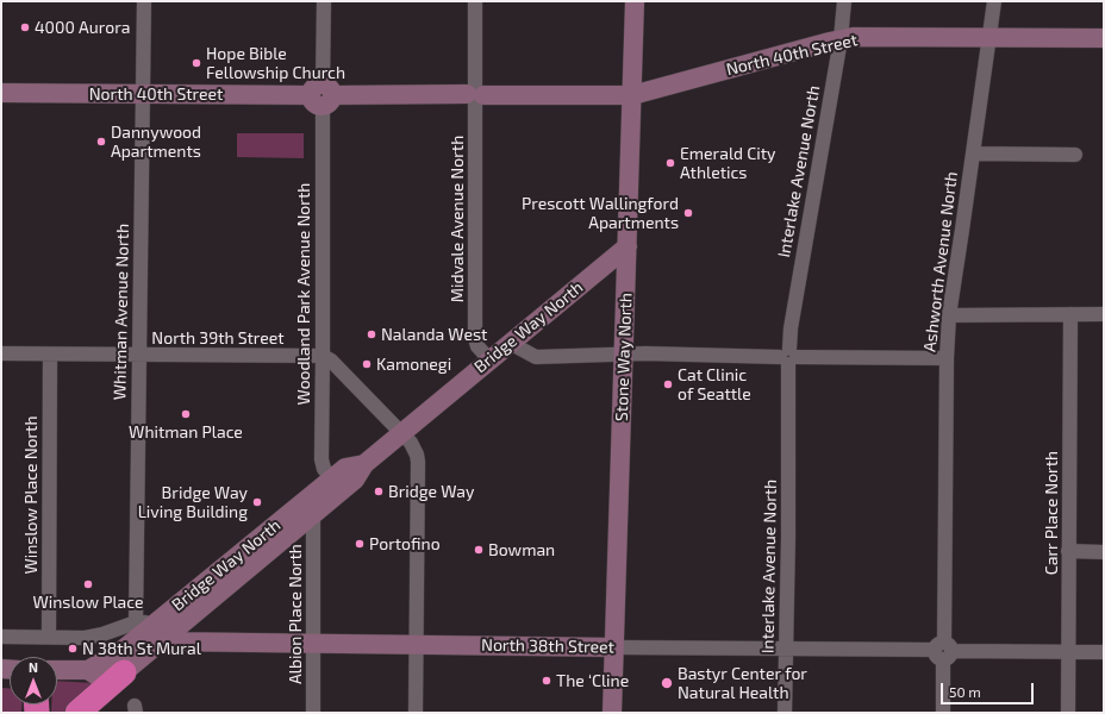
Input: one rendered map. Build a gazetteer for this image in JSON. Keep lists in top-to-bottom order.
{
  "streets": {
    "main road": [
      "North 40th Street",
      "Bridge Way North",
      "Stone Way North",
      "North 38th Street"
    ],
    "street": [
      "Interlake Avenue North",
      "Midvale Avenue North",
      "Ashworth Avenue North",
      "Woodland Park Avenue North",
      "Whitman Avenue North",
      "North 39th Street",
      "Winslow Place North",
      "Carr Place North",
      "Albion Place North"
    ]
  },
  "crossings": [
    ["North 40th Street", "Interlake Avenue North"],
    ["North 40th Street", "Midvale Avenue North"],
    ["North 40th Street", "Ashworth Avenue North"],
    ["North 40th Street", "Woodland Park Avenue North"],
    ["North 40th Street", "Whitman Avenue North"],
    ["North 40th Street", "Stone Way North"],
    ["Interlake Avenue North", "North 38th Street"],
    ["Midvale Avenue North", "Bridge Way North"],
    ["Ashworth Avenue North", "North 38th Street"],
    ["Woodland Park Avenue North", "Bridge Way North"],
    ["Woodland Park Avenue North", "North 39th Street"],
    ["Whitman Avenue North", "North 39th Street"],
    ["Bridge Way North", "Stone Way North"],
    ["Bridge Way North", "Albion Place North"],
    ["Bridge Way North", "North 38th Street"],
    ["North 39th Street", "Winslow Place North"],
    ["Stone Way North", "North 38th Street"],
    ["Carr Place North", "North 38th Street"],
    ["Albion Place North", "North 38th Street"]
  ],
  "places": [
    "4000 Aurora",
    "Hope Bible Fellowship Church",
    "Dannywood Apartments",
    "Emerald City Athletics",
    "Prescott Wallingford Apartments",
    "Nalanda West",
    "Kamonegi",
    "Cat Clinic of Seattle",
    "Whitman Place",
    "Bridge Way",
    "Bridge Way Living Building",
    "Portofino",
    "Bowman",
    "Winslow Place",
    "N 38th St Mural",
    "The ‘Cline",
    "Bastyr Center for Natural Health"
  ],
  "scale_bar": "50 m",
  "north": "top"
}
